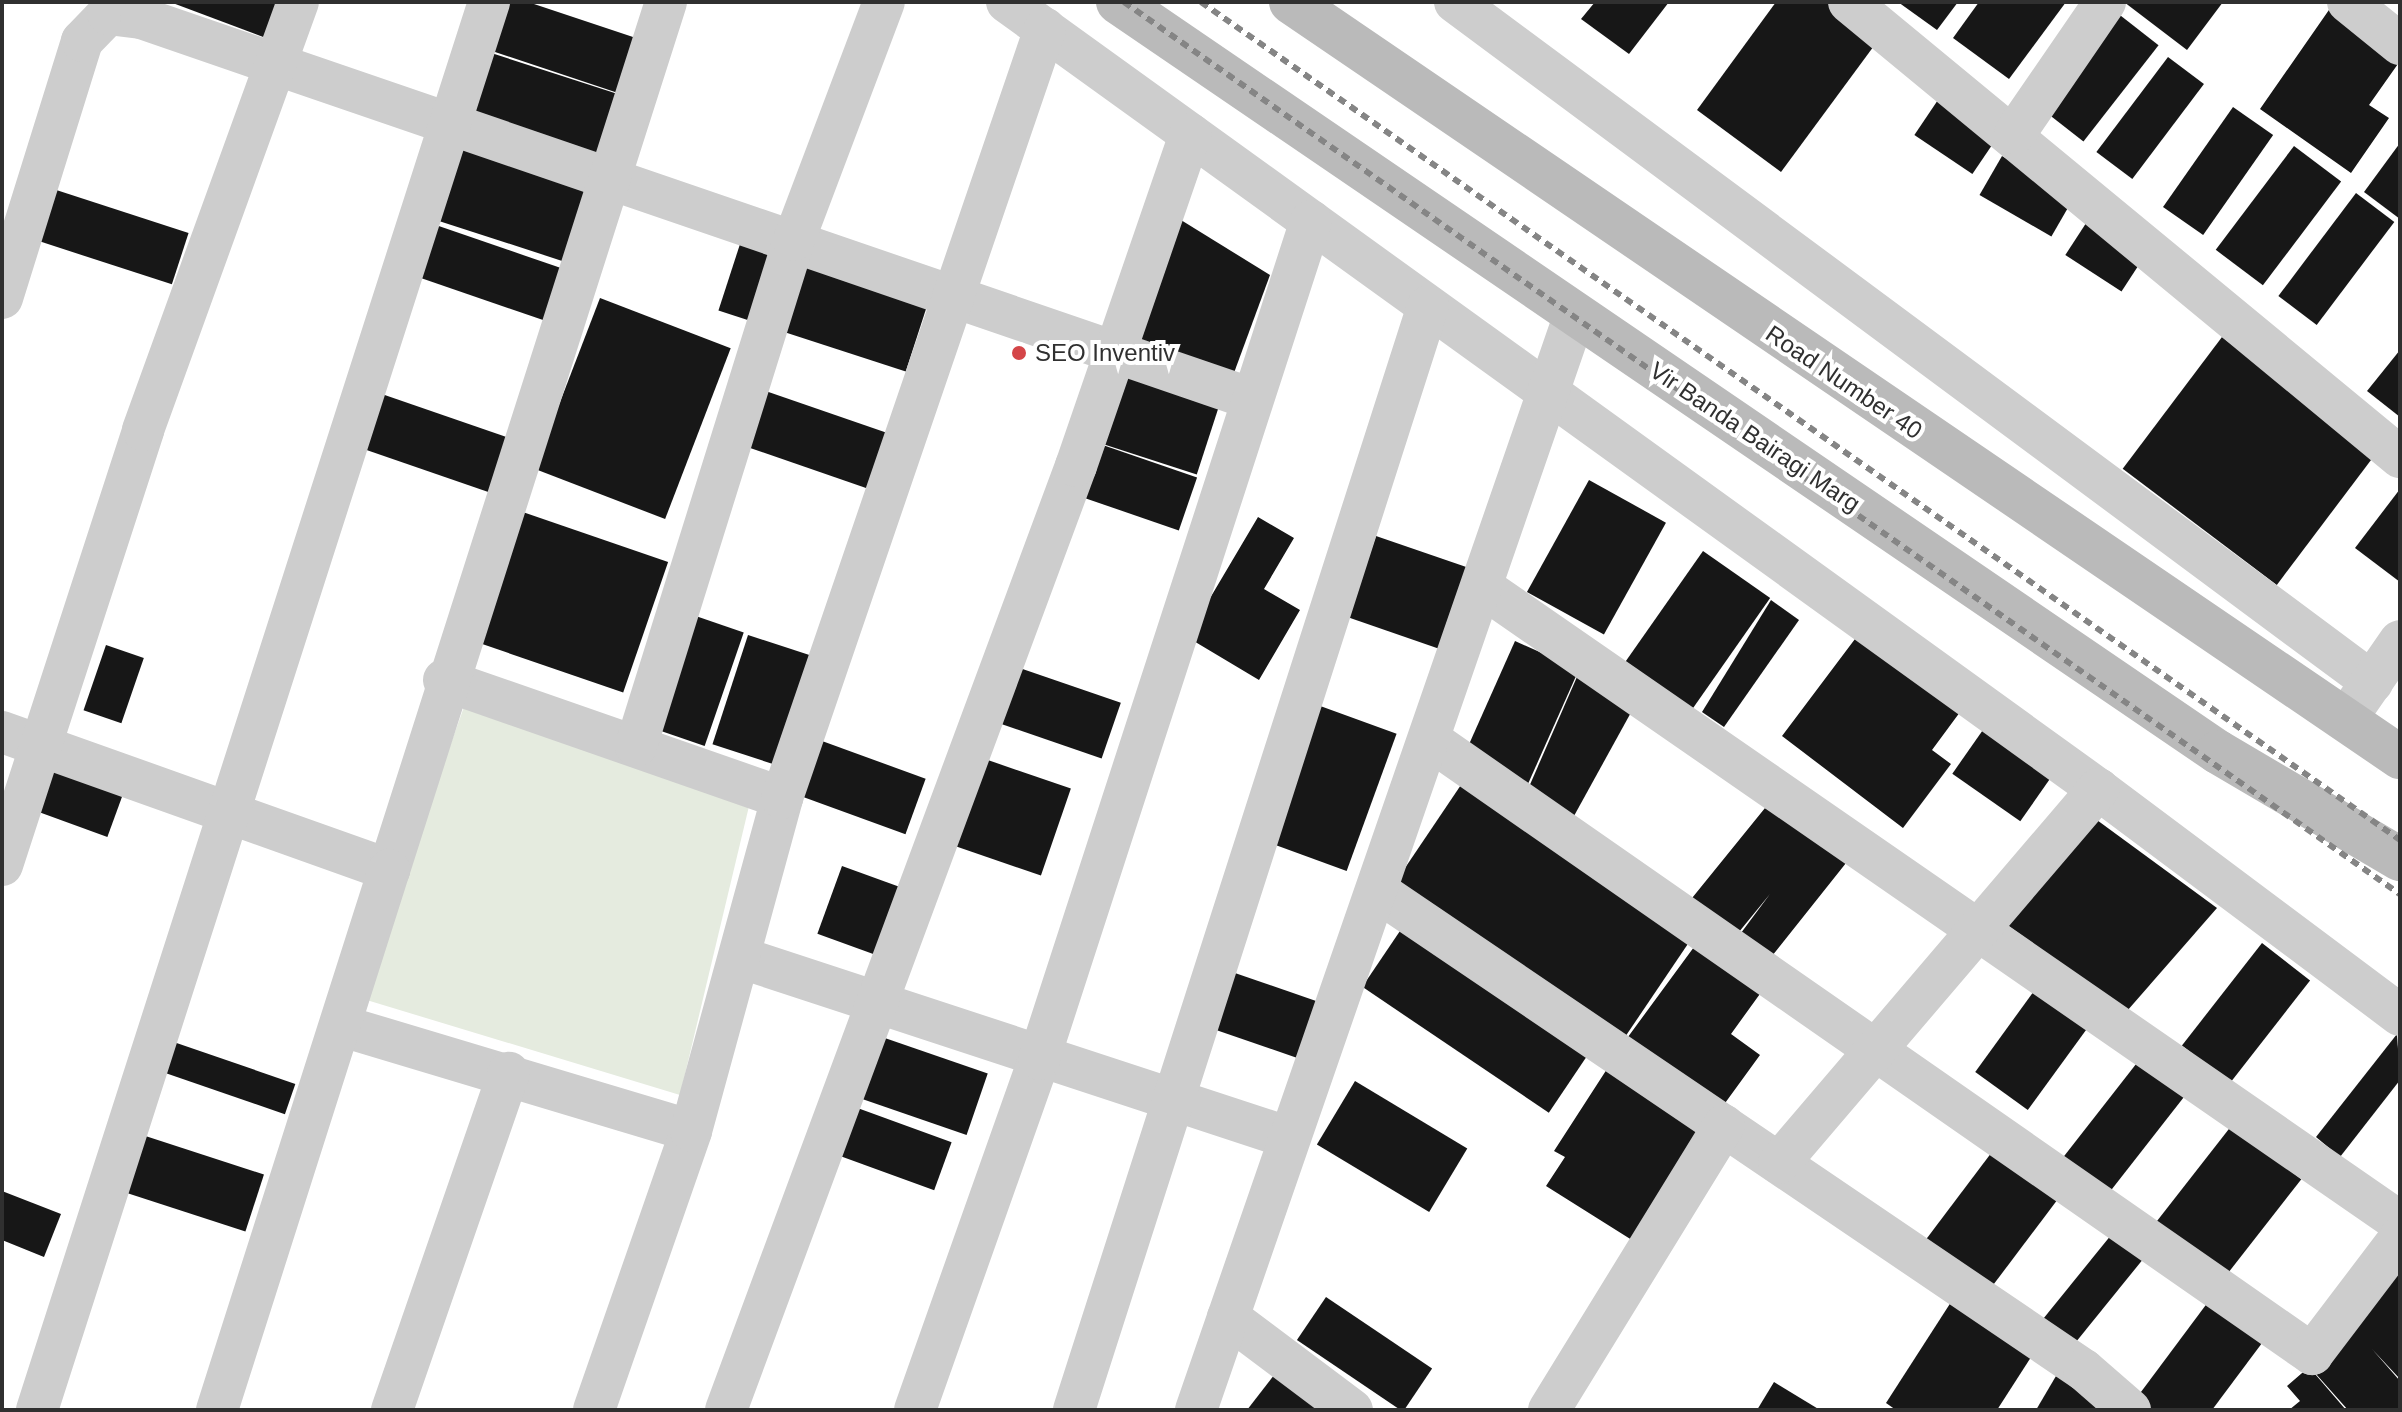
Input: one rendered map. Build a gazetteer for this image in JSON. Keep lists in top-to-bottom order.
{
  "streets": {
    "main road": ["Road Number 40", "Vir Banda Bairagi Marg"]
  },
  "places": ["SEO Inventiv"]
}
